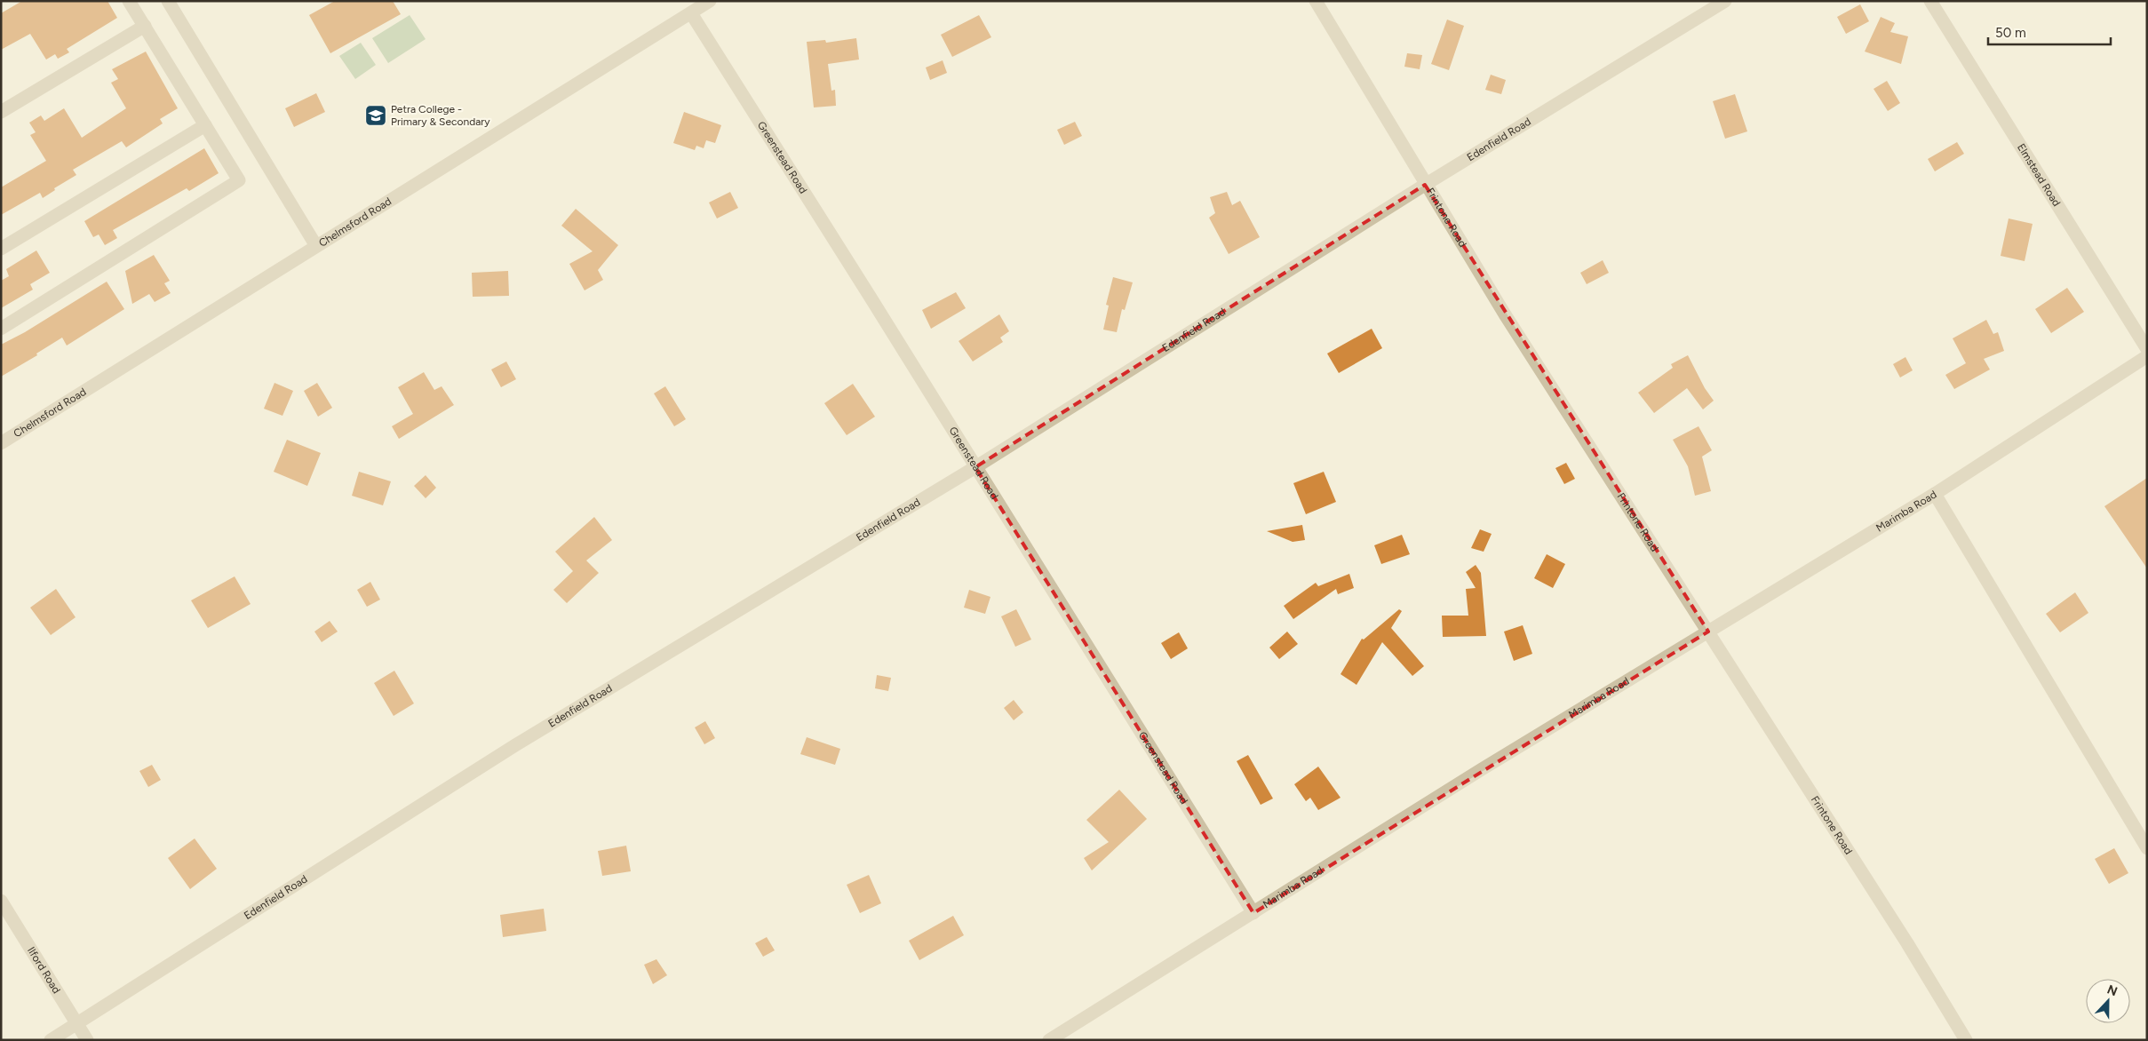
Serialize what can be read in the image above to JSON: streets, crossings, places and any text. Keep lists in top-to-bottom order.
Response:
{
  "streets": {
    "street": [
      "Edenfield Road",
      "Greenstead Road",
      "Elmstead Road",
      "Frintone Road",
      "Chelmsford Road",
      "Marimba Road",
      "Ilford Road"
    ]
  },
  "crossings": [
    ["Edenfield Road", "Greenstead Road"],
    ["Edenfield Road", "Frintone Road"],
    ["Edenfield Road", "Ilford Road"],
    ["Greenstead Road", "Chelmsford Road"],
    ["Greenstead Road", "Marimba Road"],
    ["Frintone Road", "Marimba Road"]
  ],
  "places": {
    "school or university": ["Petra College - Primary & Secondary"]
  },
  "scale_bar": "50 m",
  "north": "top"
}
